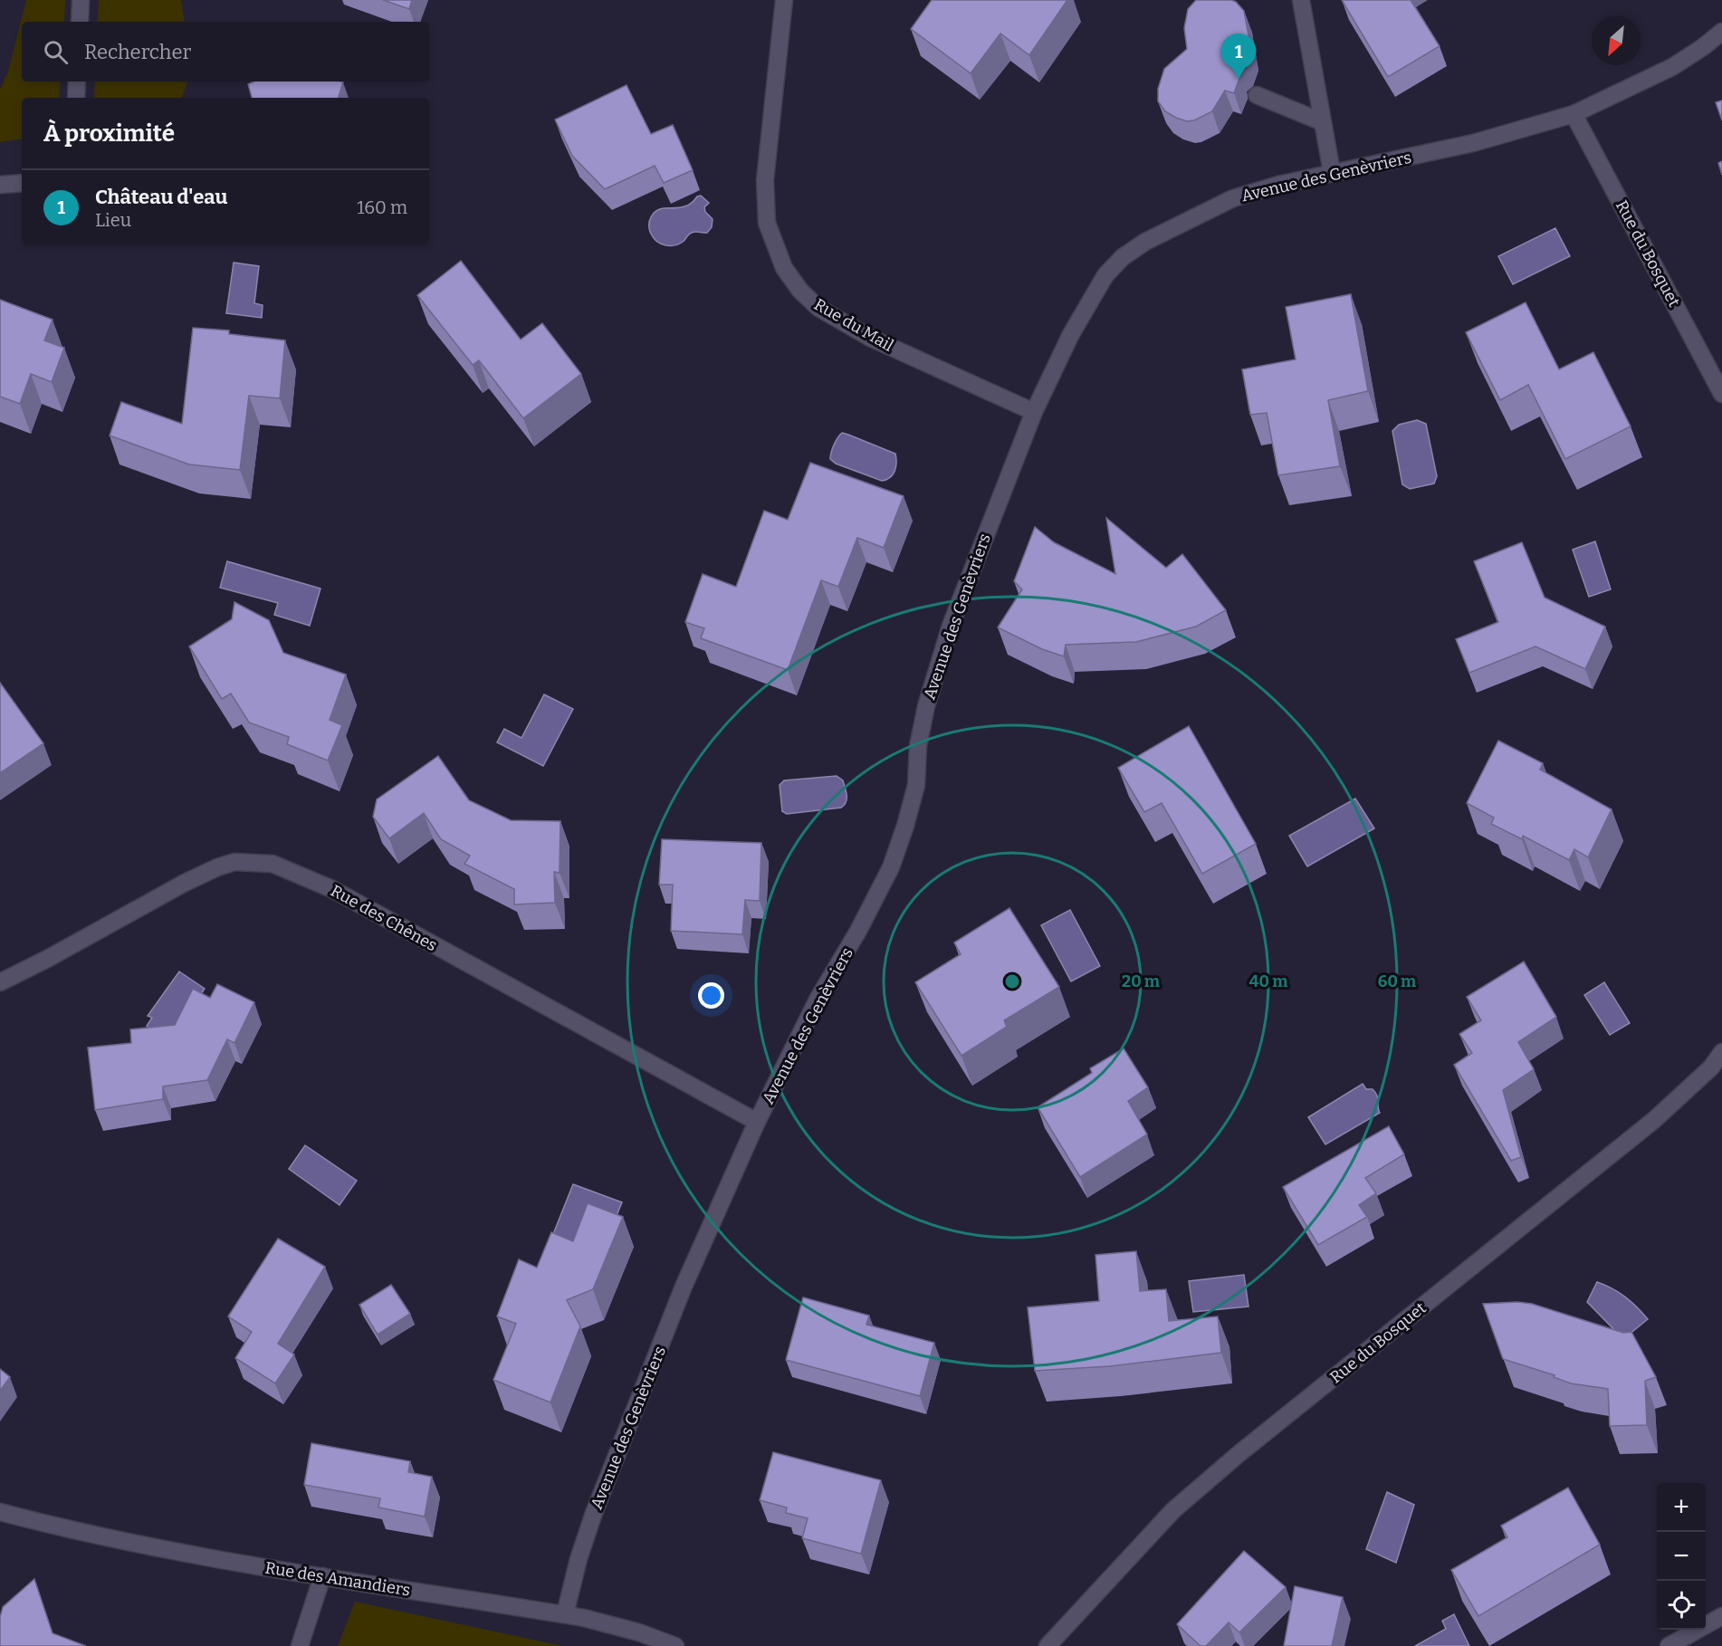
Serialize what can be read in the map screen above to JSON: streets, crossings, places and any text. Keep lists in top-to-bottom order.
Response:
{
  "streets": {
    "street": [
      "Avenue des Genèvriers",
      "Rue du Bosquet",
      "Rue du Mail",
      "Rue des Chênes",
      "Rue des Amandiers"
    ]
  },
  "crossings": [
    ["Avenue des Genèvriers", "Rue du Bosquet"],
    ["Avenue des Genèvriers", "Rue du Mail"],
    ["Avenue des Genèvriers", "Rue des Chênes"],
    ["Avenue des Genèvriers", "Rue des Amandiers"]
  ],
  "north": "bottom left",
  "page": {
    "search": "Rechercher",
    "pins": "1",
    "heading": "À proximité",
    "list": [
      {
        "mark": "1",
        "name": "Château d'eau",
        "note": "Lieu",
        "value": "160 m"
      }
    ],
    "map_buttons": ["+", "−"]
  },
  "rings": ["20 m", "40 m", "60 m"]
}
